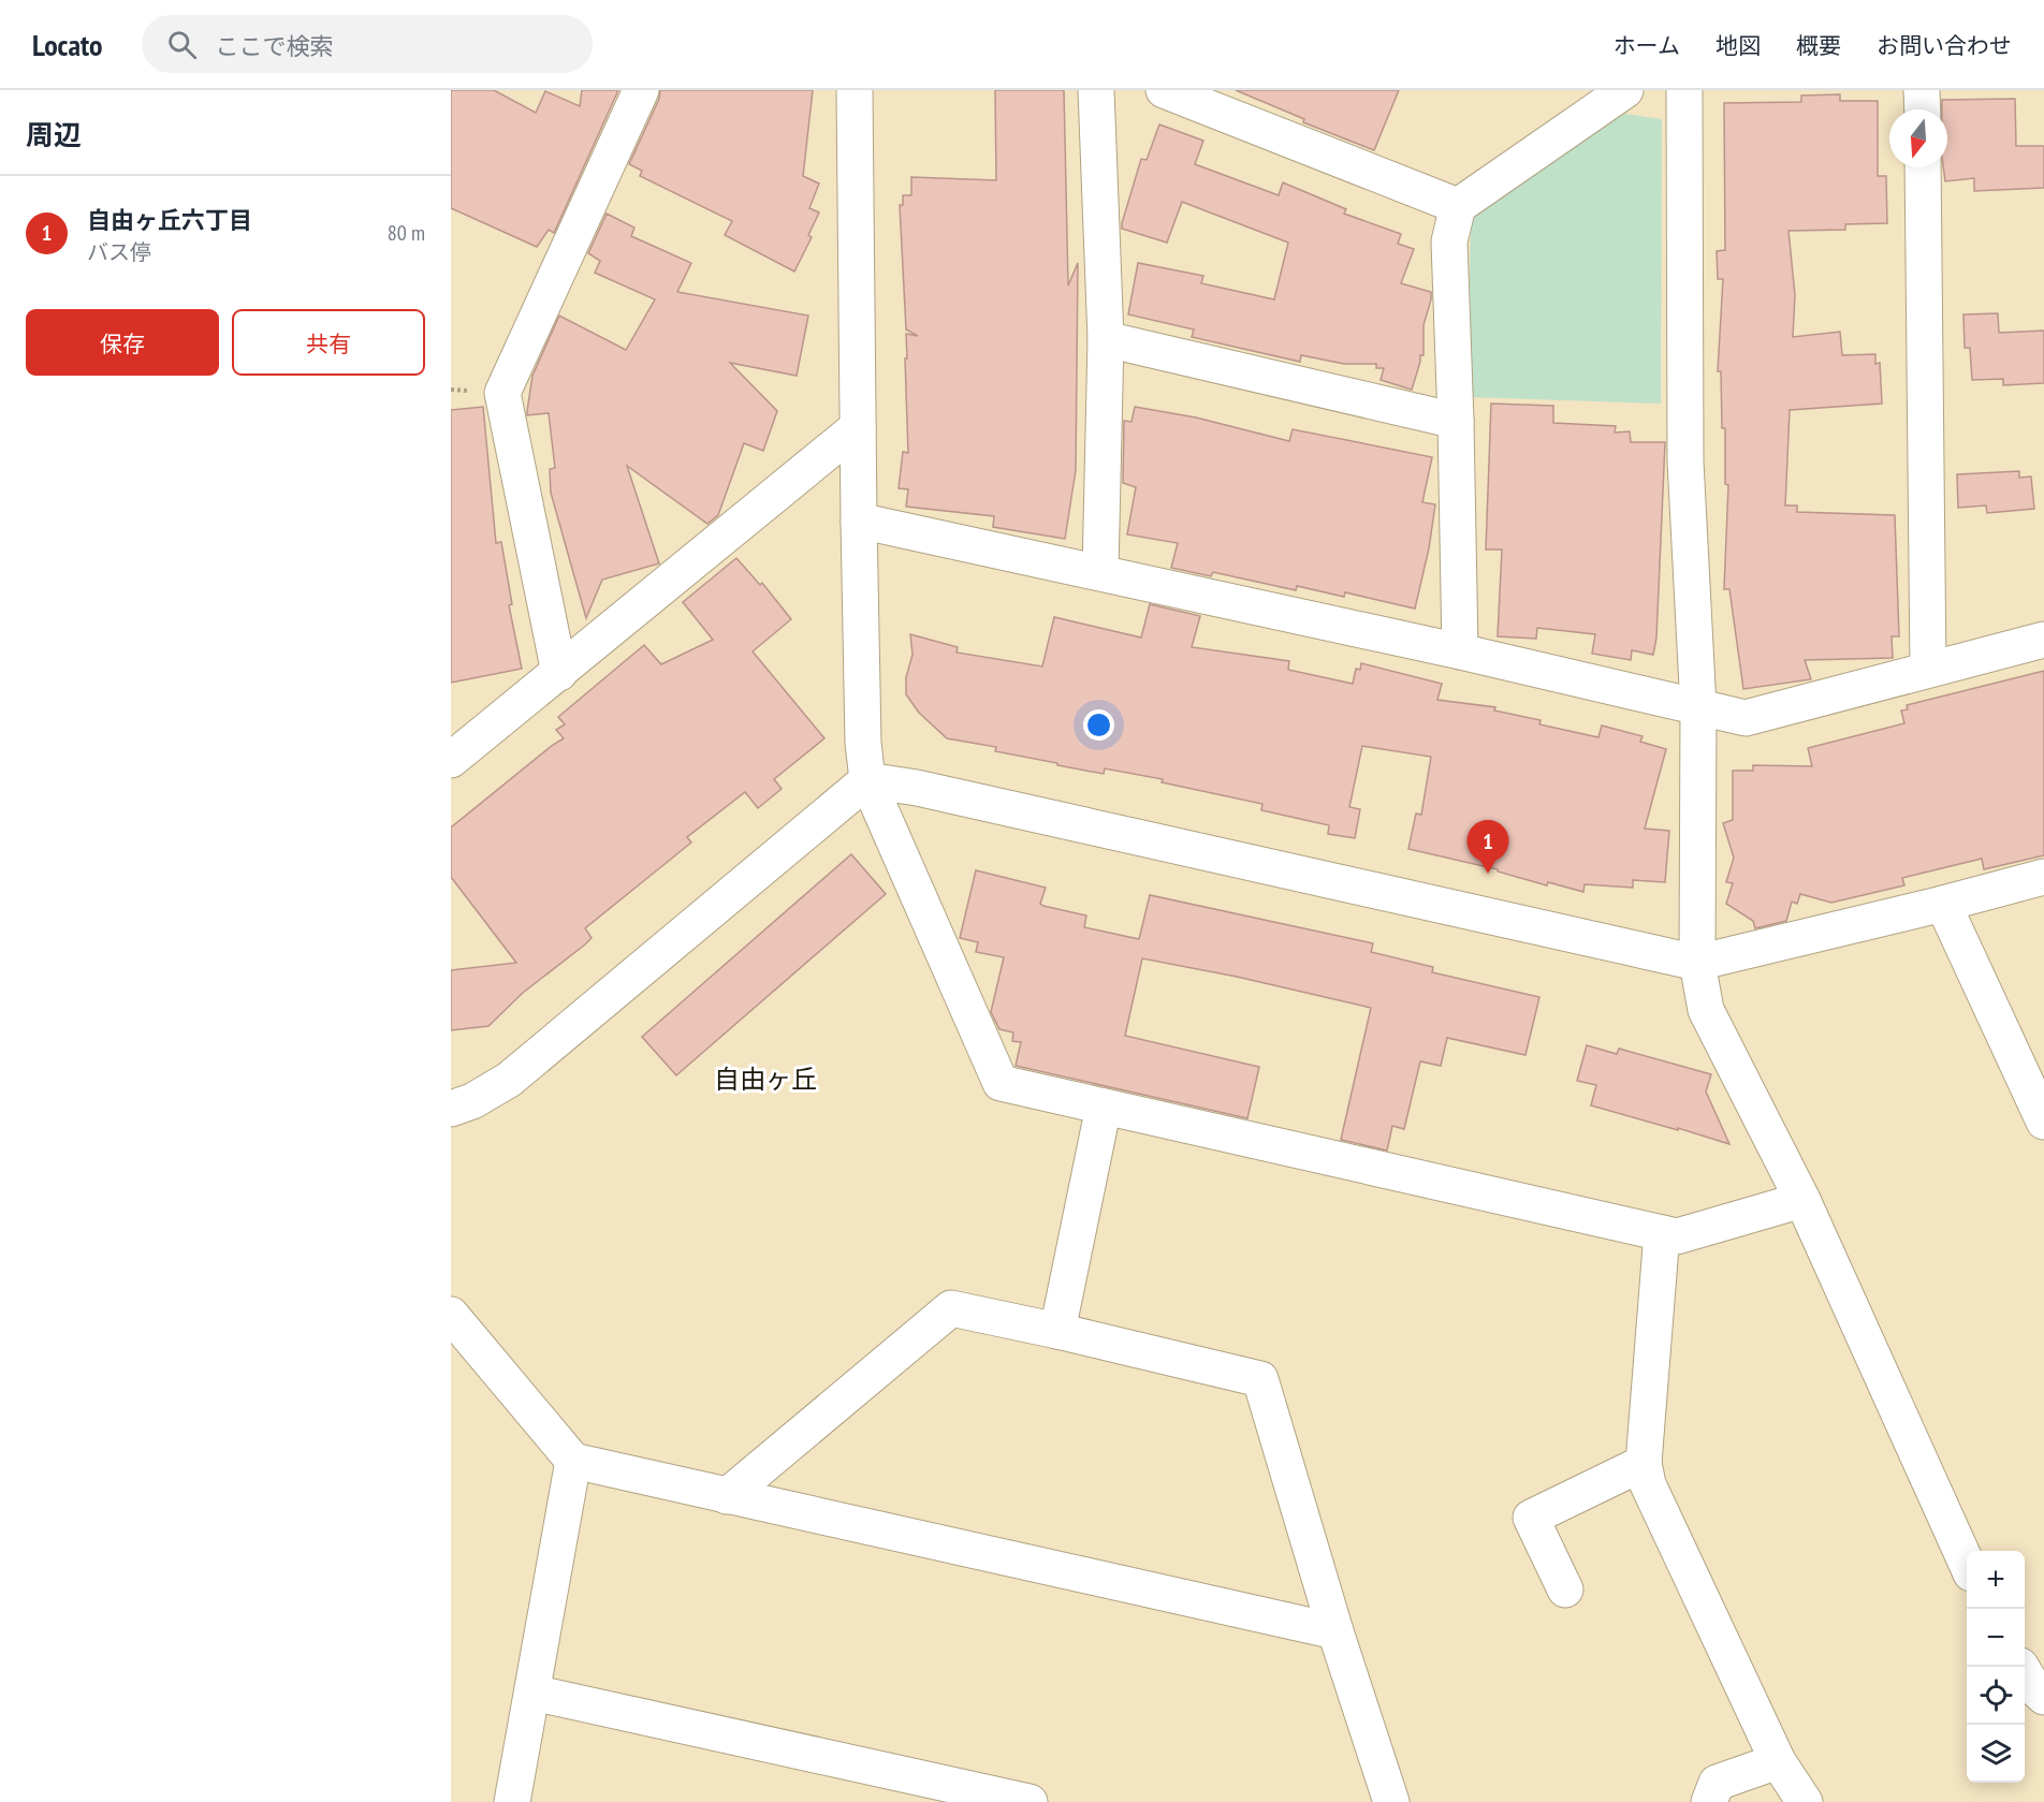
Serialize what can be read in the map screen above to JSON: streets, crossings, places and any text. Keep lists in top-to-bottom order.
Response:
{
  "districts": ["自由ヶ丘"],
  "north": "bottom",
  "page": {
    "header": "Locato",
    "search": "ここで検索",
    "nav": [
      "ホーム",
      "地図",
      "概要",
      "お問い合わせ"
    ],
    "heading": "周辺",
    "list": [
      {
        "mark": "1",
        "name": "自由ヶ丘六丁目",
        "note": "バス停",
        "value": "80 m"
      }
    ],
    "buttons": ["保存", "共有"],
    "pins": "1",
    "map_buttons": ["+", "−"]
  }
}
